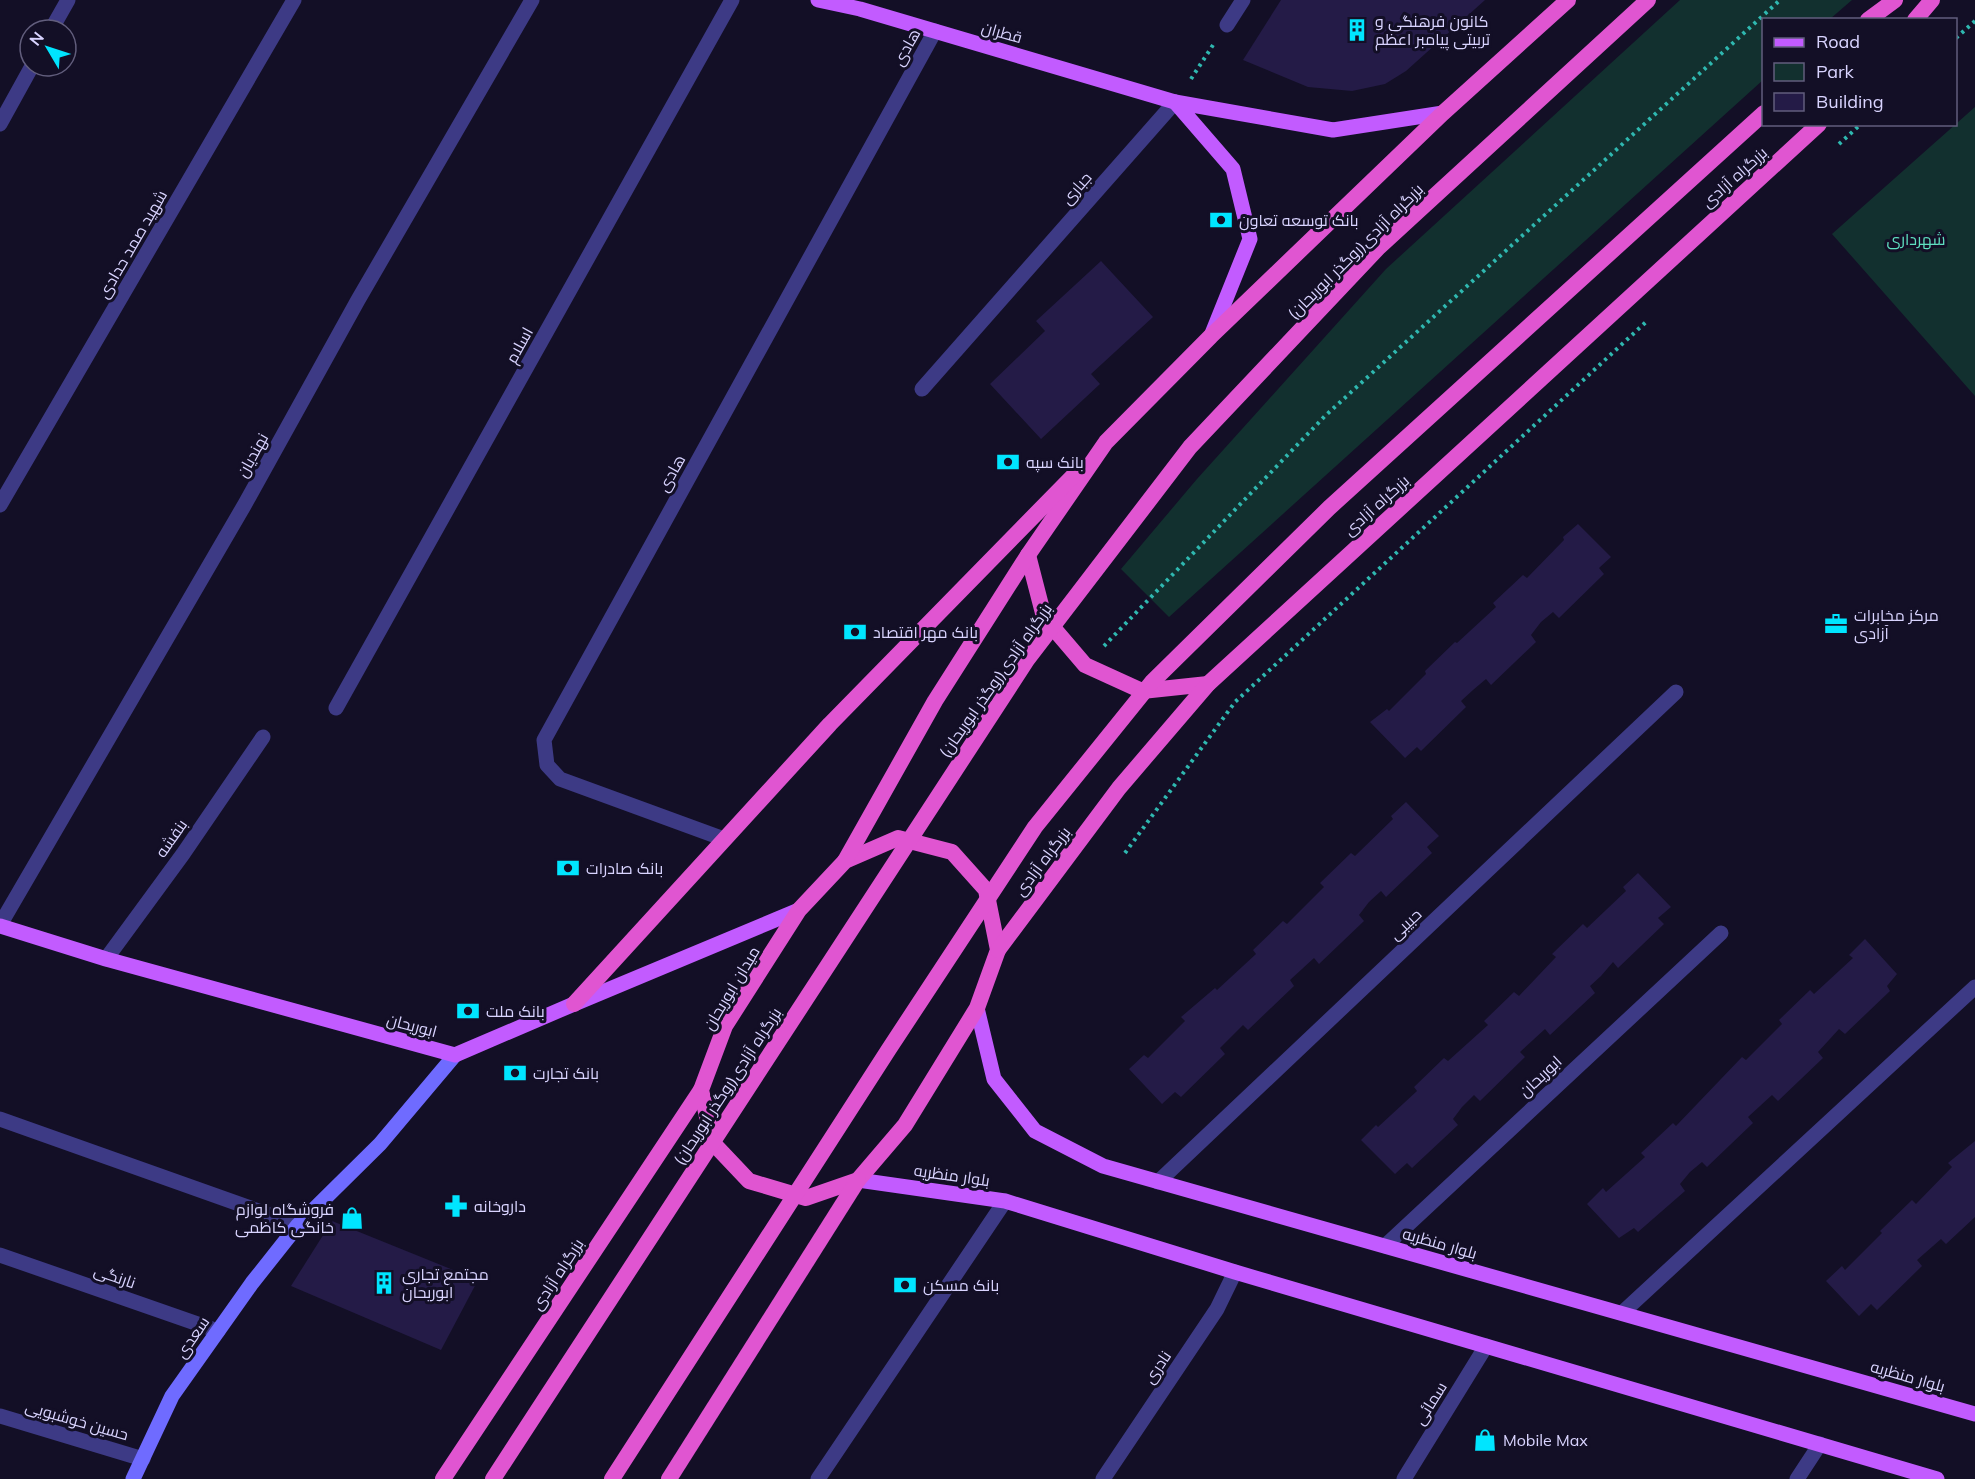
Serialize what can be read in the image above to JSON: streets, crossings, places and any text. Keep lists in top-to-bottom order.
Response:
{
  "streets": {
    "highway": ["بزرگراه آزادی", "بزرگراه آزادی(روگذر ابوریحان)", "میدان ابوریحان"],
    "main road": [
      "قطران",
      "ابوریحان",
      "بلوار منظریه",
      "سعدی"
    ],
    "street": [
      "هادی",
      "جباری",
      "شهید صمد حدادی",
      "اسلام",
      "نهندیان",
      "بنفشه",
      "حبیبی",
      "نارنگی",
      "نادری",
      "سمائی",
      "حسین خوشبویی"
    ]
  },
  "crossings": [
    ["قطران", "هادی"],
    ["قطران", "جباری"],
    ["بزرگراه آزادی", "میدان ابوریحان"],
    ["نهندیان", "ابوریحان"],
    ["بنفشه", "ابوریحان"],
    ["حبیبی", "بلوار منظریه"],
    ["ابوریحان", "بلوار منظریه"],
    ["ابوریحان", "سعدی"],
    ["بلوار منظریه", "نادری"],
    ["بلوار منظریه", "سمائی"],
    ["نارنگی", "سعدی"],
    ["سعدی", "حسین خوشبویی"]
  ],
  "parks": ["شهرداری"],
  "places": {
    "building": ["کانون فرهنگی و تربیتی پیامبر اعظم", "مجتمع تجاری ابوریحان"],
    "bank": [
      "بانک توسعه تعاون",
      "بانک سپه",
      "بانک مهر اقتصاد",
      "بانک صادرات",
      "بانک ملت",
      "بانک تجارت",
      "بانک مسکن"
    ],
    "office": ["مرکز مخابرات آزادی"],
    "pharmacy": ["داروخانه"],
    "shop": ["فروشگاه لوازم خانگی کاظمی", "Mobile Max"]
  },
  "legend": ["Road", "Park", "Building"],
  "north": "top left"
}
